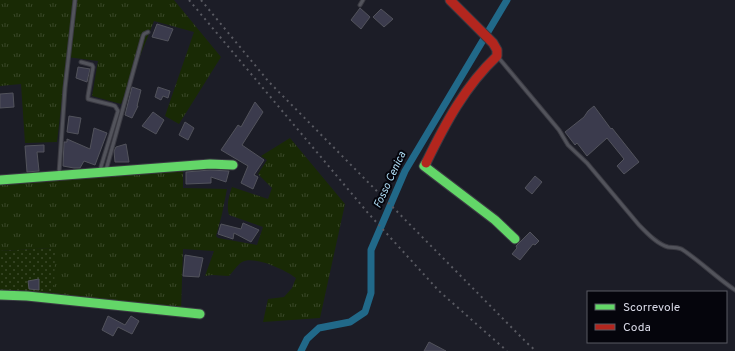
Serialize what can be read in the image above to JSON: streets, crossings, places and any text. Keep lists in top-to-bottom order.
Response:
{
  "water": ["Fosso Cenica"],
  "legend": ["Scorrevole", "Coda"]
}
